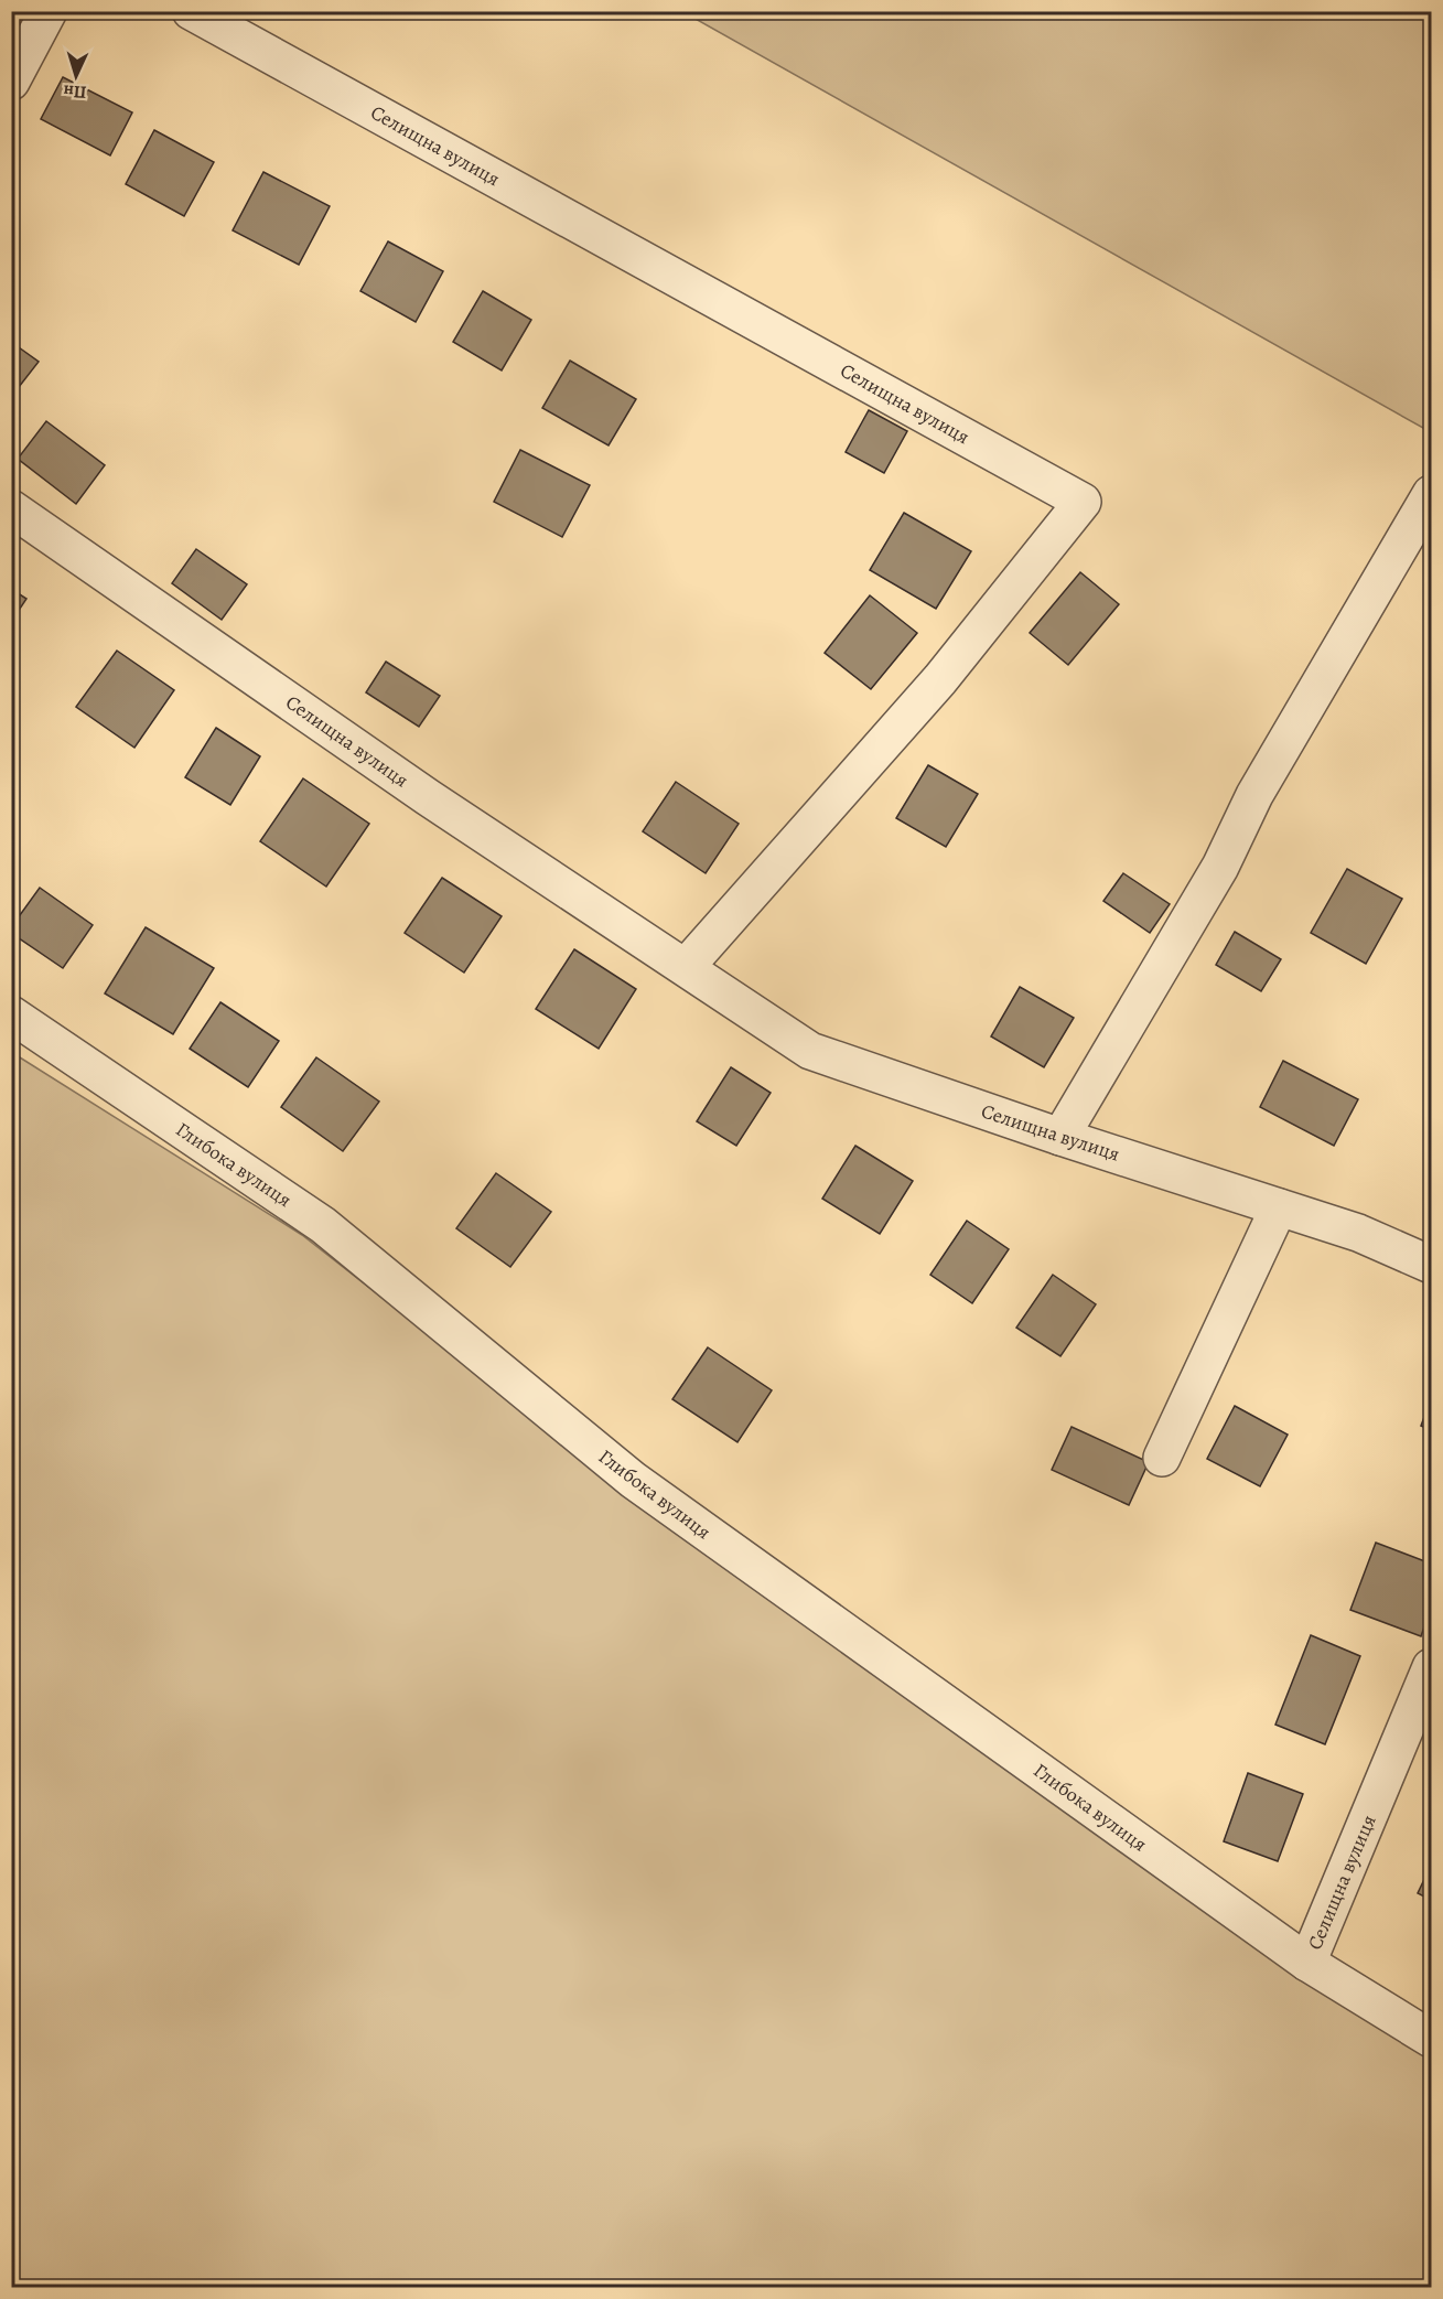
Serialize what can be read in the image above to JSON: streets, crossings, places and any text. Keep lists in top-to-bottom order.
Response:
{
  "streets": {
    "street": ["Селищна вулиця", "Глибока вулиця"]
  },
  "crossings": [
    ["Селищна вулиця", "Глибока вулиця"]
  ],
  "north": "bottom"
}
